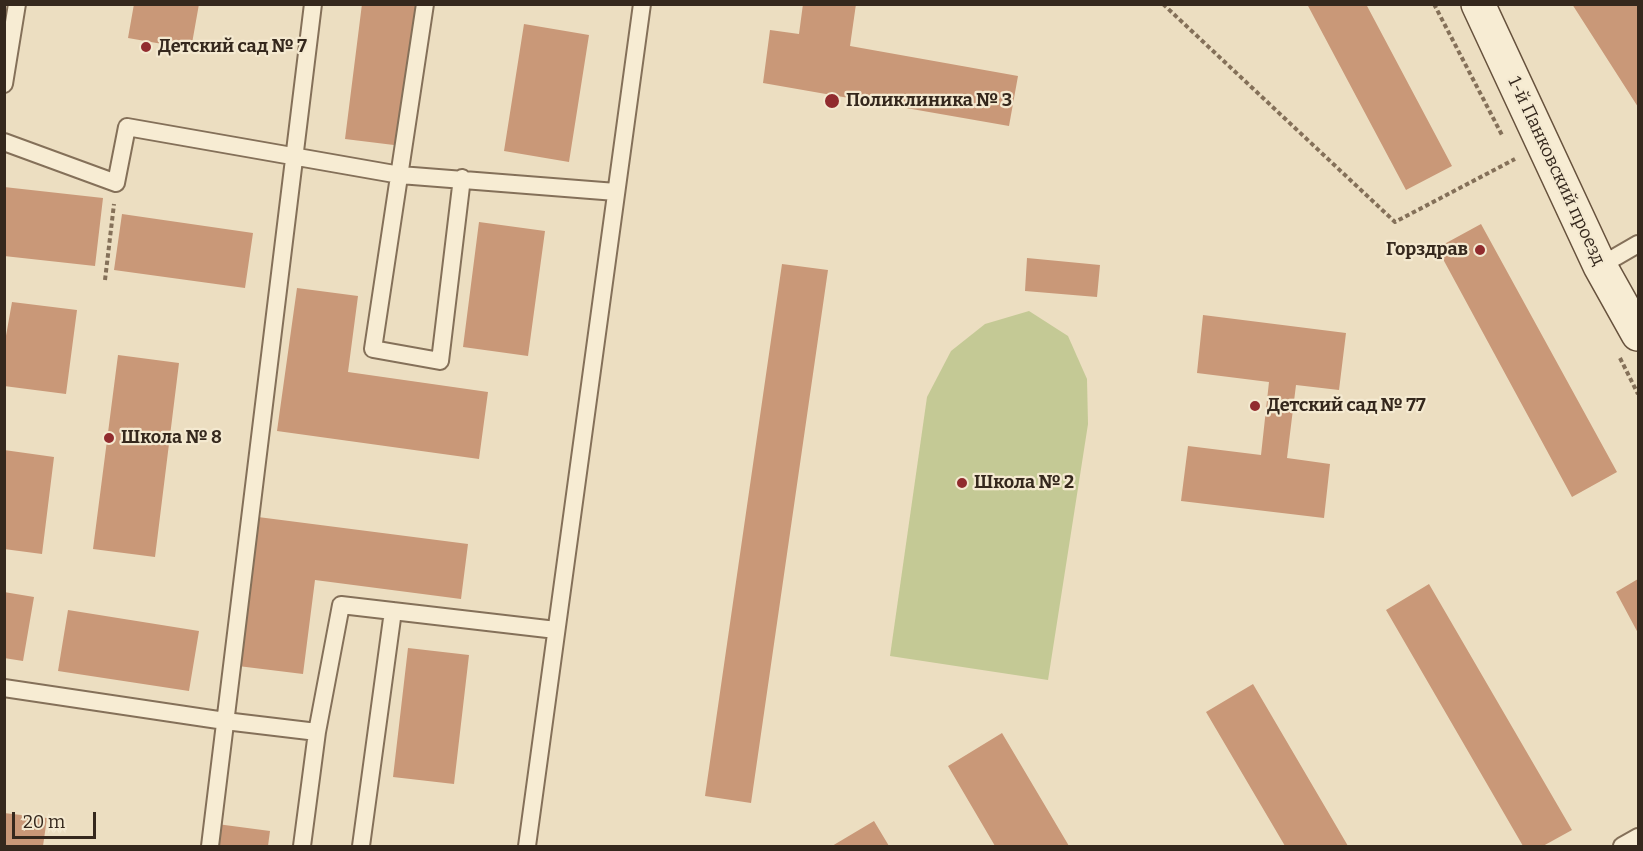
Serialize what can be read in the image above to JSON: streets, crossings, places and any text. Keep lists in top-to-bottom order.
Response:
{
  "streets": {
    "street": ["1-й Панковский проезд"]
  },
  "places": [
    "Детский сад № 7",
    "Поликлиника № 3",
    "Горздрав",
    "Детский сад № 77",
    "Школа № 8",
    "Школа № 2"
  ],
  "scale_bar": "20 m"
}
